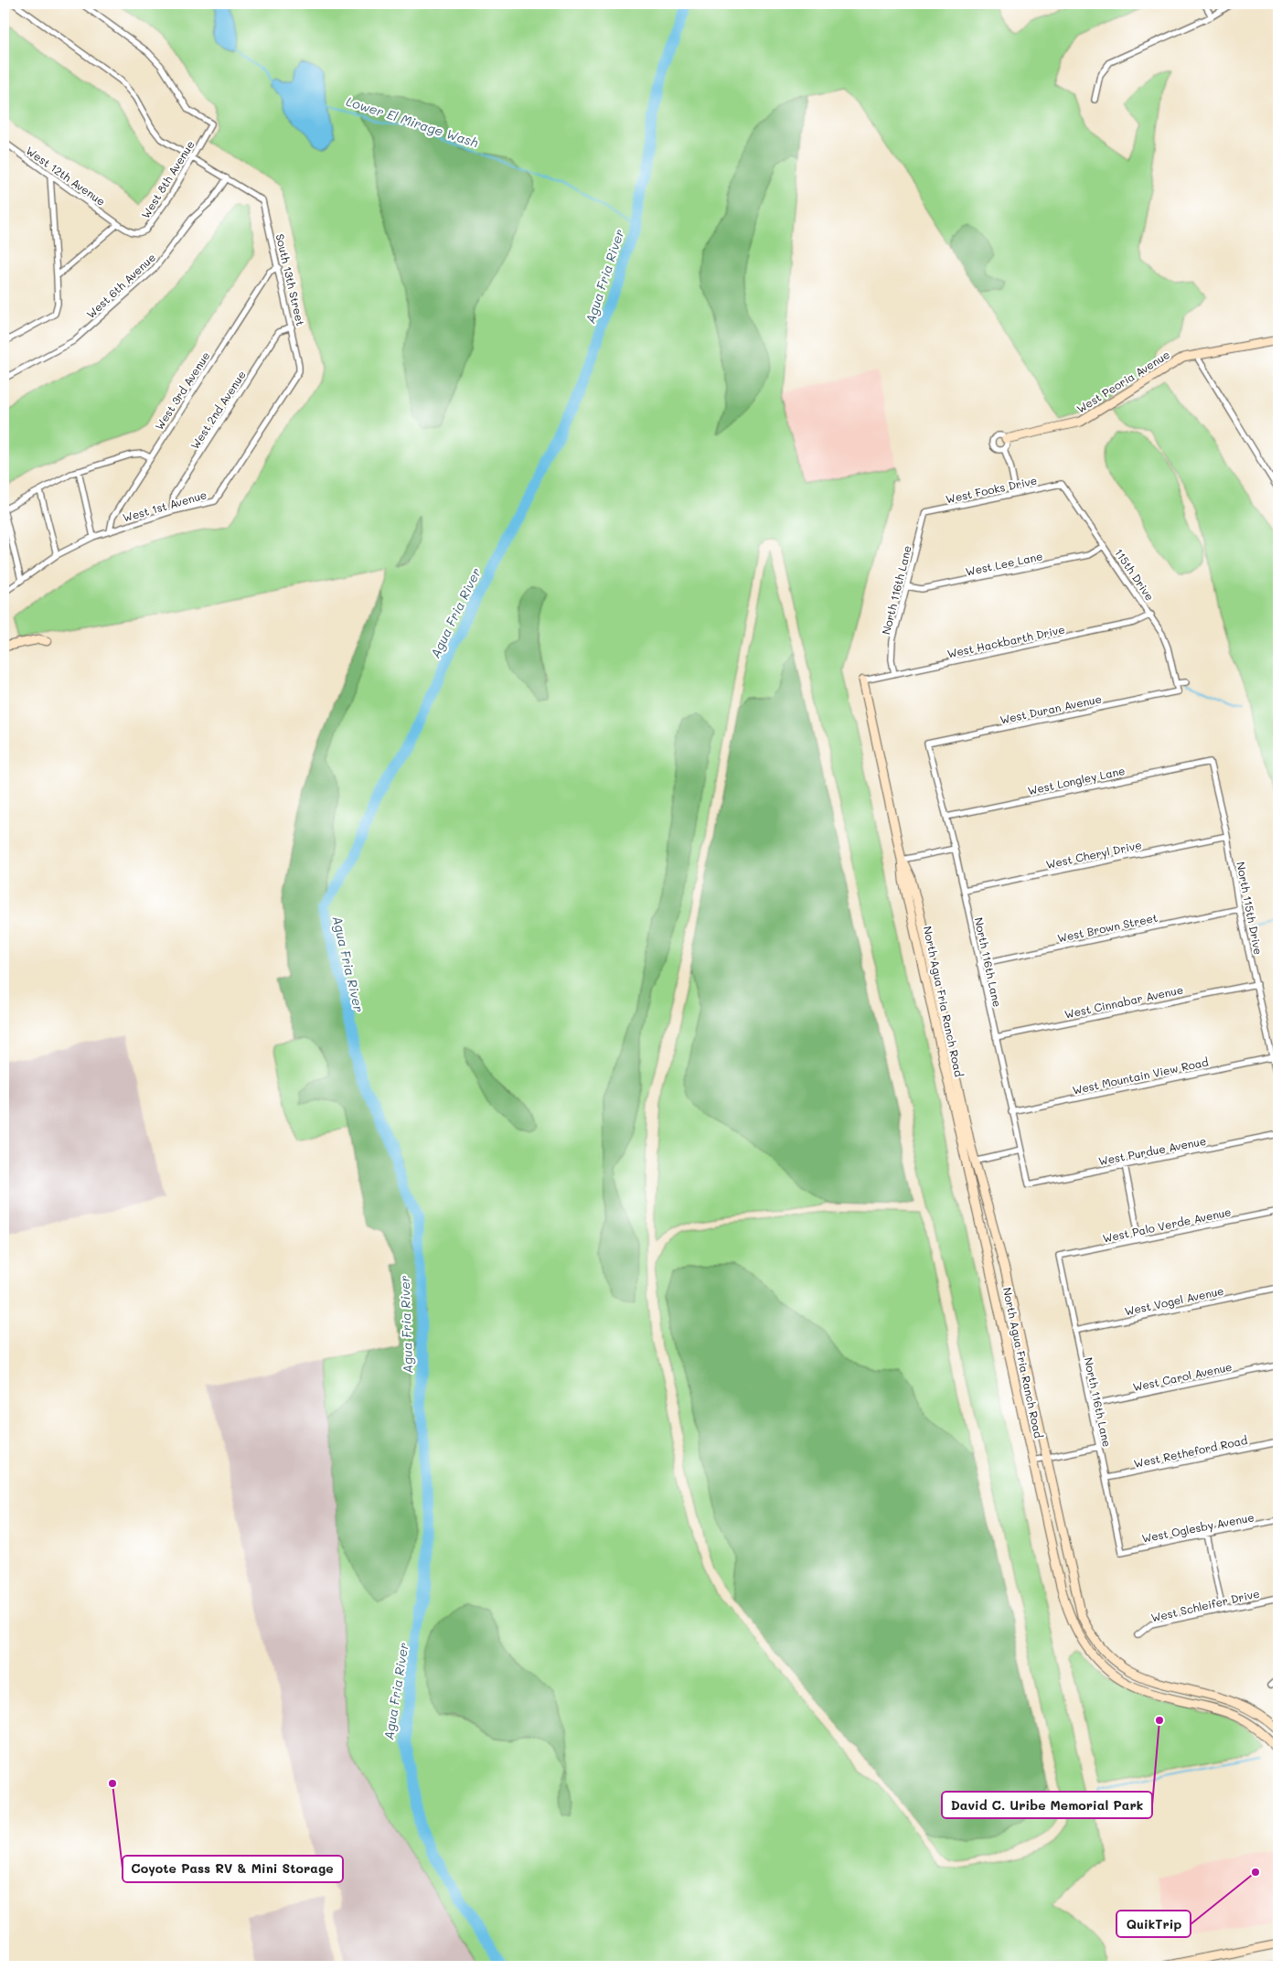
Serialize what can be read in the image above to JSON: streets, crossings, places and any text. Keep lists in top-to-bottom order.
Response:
{
  "streets": {
    "street": [
      "West 12th Avenue",
      "West 8th Avenue",
      "South 13th Street",
      "West 6th Avenue",
      "West Peoria Avenue",
      "West 3rd Avenue",
      "West 2nd Avenue",
      "West Fooks Drive",
      "West 1st Avenue",
      "West Lee Lane",
      "115th Drive",
      "North 116th Lane",
      "West Hackbarth Drive",
      "West Duran Avenue",
      "West Longley Lane",
      "West Cheryl Drive",
      "North 115th Drive",
      "West Brown Street",
      "North Agua Fria Ranch Road",
      "West Cinnabar Avenue",
      "West Mountain View Road",
      "West Purdue Avenue",
      "West Palo Verde Avenue",
      "West Vogel Avenue",
      "West Carol Avenue",
      "West Retheford Road",
      "West Oglesby Avenue",
      "West Schleifer Drive"
    ]
  },
  "crossings": [
    ["West 12th Avenue", "West 8th Avenue"],
    ["South 13th Street", "West 6th Avenue"],
    ["South 13th Street", "West 3rd Avenue"],
    ["South 13th Street", "West 2nd Avenue"],
    ["South 13th Street", "West 1st Avenue"],
    ["West 3rd Avenue", "West 1st Avenue"],
    ["West 2nd Avenue", "West 1st Avenue"],
    ["West Fooks Drive", "115th Drive"],
    ["West Fooks Drive", "North 116th Lane"],
    ["West Lee Lane", "115th Drive"],
    ["West Lee Lane", "North 116th Lane"],
    ["115th Drive", "West Hackbarth Drive"],
    ["115th Drive", "West Duran Avenue"],
    ["North 116th Lane", "West Hackbarth Drive"],
    ["North 116th Lane", "West Duran Avenue"],
    ["North 116th Lane", "West Longley Lane"],
    ["North 116th Lane", "West Cheryl Drive"],
    ["North 116th Lane", "West Brown Street"],
    ["North 116th Lane", "West Cinnabar Avenue"],
    ["North 116th Lane", "West Mountain View Road"],
    ["North 116th Lane", "West Purdue Avenue"],
    ["North 116th Lane", "West Palo Verde Avenue"],
    ["North 116th Lane", "West Vogel Avenue"],
    ["North 116th Lane", "West Carol Avenue"],
    ["North 116th Lane", "West Retheford Road"],
    ["North 116th Lane", "West Oglesby Avenue"],
    ["West Hackbarth Drive", "North Agua Fria Ranch Road"],
    ["West Longley Lane", "North 115th Drive"],
    ["West Cheryl Drive", "North 115th Drive"],
    ["North 115th Drive", "West Brown Street"],
    ["North 115th Drive", "West Cinnabar Avenue"],
    ["North 115th Drive", "West Mountain View Road"]
  ],
  "water": ["Lower El Mirage Wash", "Agua Fria River"],
  "places": ["David C. Uribe Memorial Park", "Coyote Pass RV & Mini Storage", "QuikTrip"]
}
